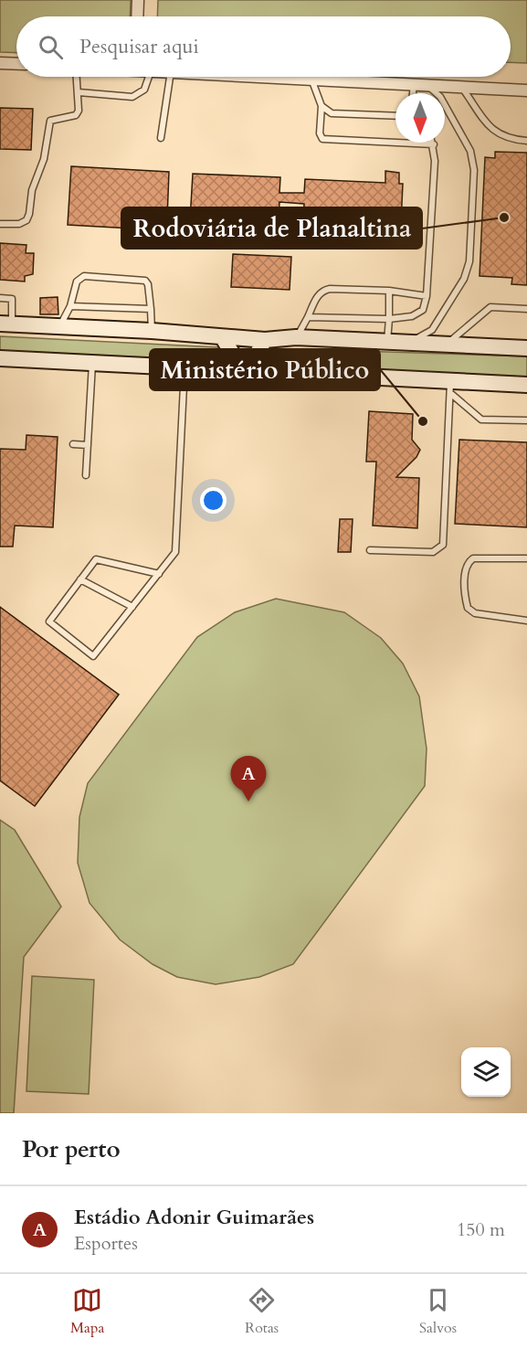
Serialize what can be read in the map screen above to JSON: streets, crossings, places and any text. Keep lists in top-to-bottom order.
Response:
{
  "places": ["Rodoviária de Planaltina", "Ministério Público"],
  "north": "bottom",
  "page": {
    "search": "Pesquisar aqui",
    "pins": "A",
    "heading": "Por perto",
    "list": [
      {
        "mark": "A",
        "name": "Estádio Adonir Guimarães",
        "note": "Esportes",
        "value": "150 m"
      }
    ],
    "nav": ["Mapa", "Rotas", "Salvos"]
  }
}
